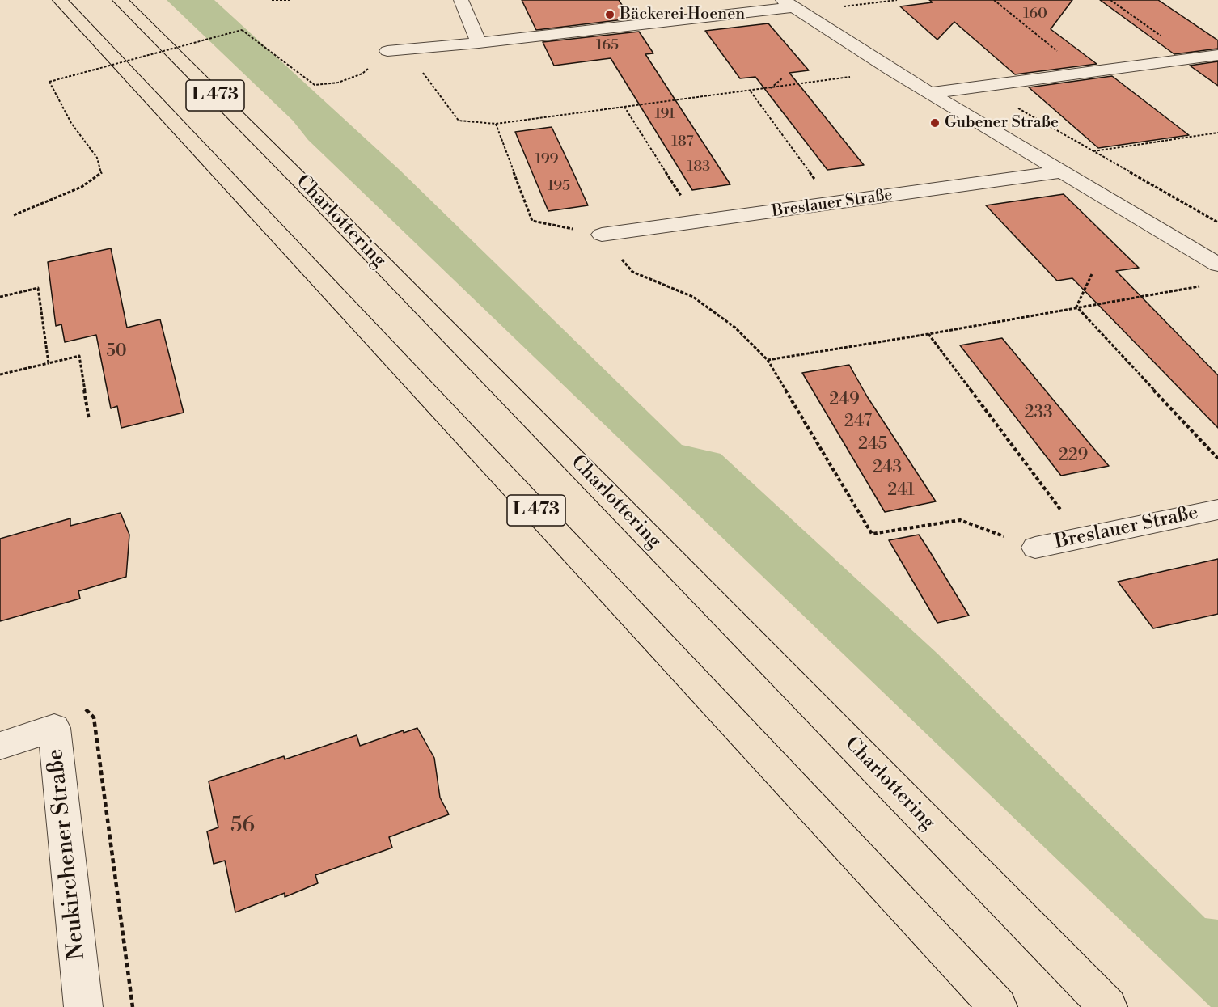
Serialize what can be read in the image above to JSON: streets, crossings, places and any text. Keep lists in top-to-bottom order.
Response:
{
  "streets": {
    "highway": ["L 473", "Charlottering"],
    "street": ["Breslauer Straße", "Neukirchener Straße"]
  },
  "places": ["Bäckerei Hoenen", "Gubener Straße"],
  "house_numbers": [
    "160",
    "165",
    "191",
    "187",
    "199",
    "183",
    "195",
    "50",
    "249",
    "233",
    "247",
    "245",
    "229",
    "243",
    "241",
    "56"
  ]
}
